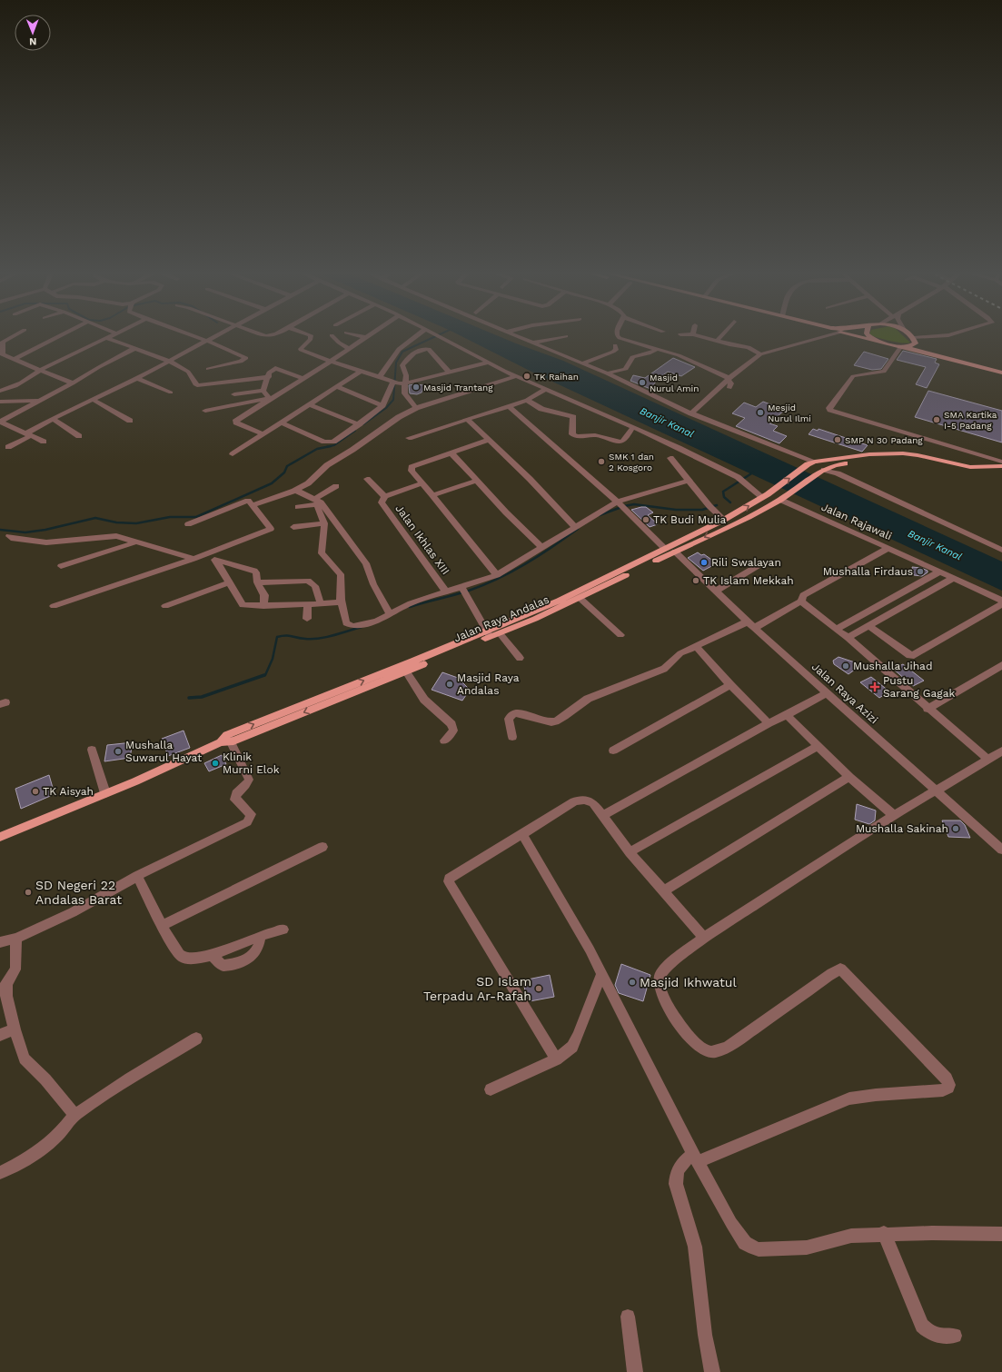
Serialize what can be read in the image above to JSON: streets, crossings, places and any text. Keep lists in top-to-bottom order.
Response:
{
  "streets": {
    "main road": ["Jalan Raya Andalas"],
    "street": ["Jalan Rajawali", "Jalan Ikhlas XIII", "Jalan Raya Azizi"]
  },
  "crossings": [
    ["Jalan Rajawali", "Jalan Raya Andalas"],
    ["Jalan Raya Andalas", "Jalan Raya Azizi"]
  ],
  "water": ["Banjir Kanal"],
  "places": {
    "other": [
      "TK Raihan",
      "Masjid Nurul Amin",
      "Masjid Trantang",
      "Mesjid Nurul Ilmi",
      "SMA Kartika I-5 Padang",
      "SMP N 30 Padang",
      "SMK 1 dan 2 Kosgoro",
      "TK Budi Mulia",
      "Rili Swalayan",
      "Mushalla Firdaus",
      "TK Islam Mekkah",
      "Mushalla Jihad",
      "Masjid Raya Andalas",
      "Mushalla Suwarul Hayat",
      "Klinik Murni Elok",
      "TK Aisyah",
      "Mushalla Sakinah",
      "SD Negeri 22 Andalas Barat",
      "Masjid Ikhwatul",
      "SD Islam Terpadu Ar-Rafah"
    ],
    "health": ["Pustu Sarang Gagak"]
  },
  "north": "bottom"
}
